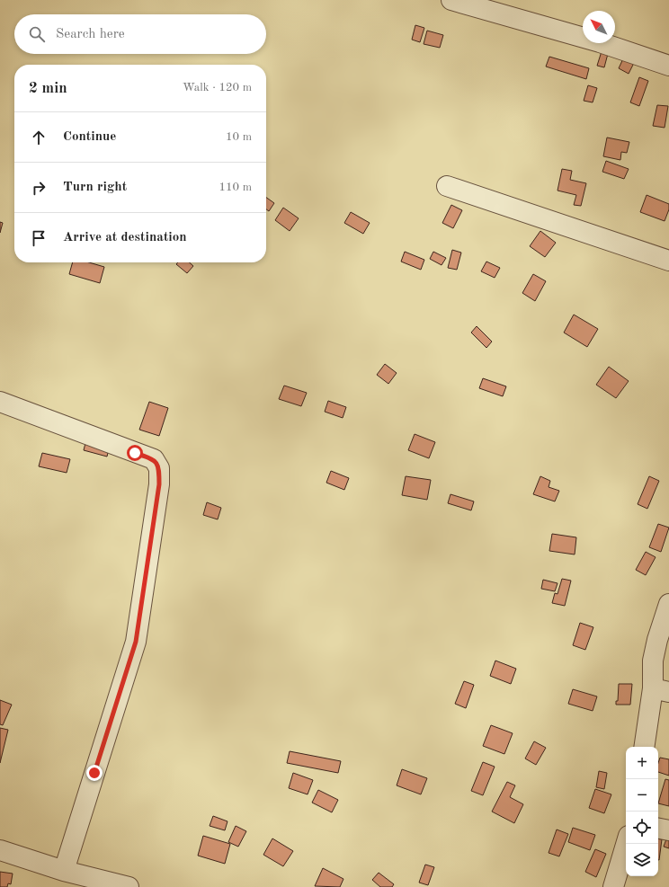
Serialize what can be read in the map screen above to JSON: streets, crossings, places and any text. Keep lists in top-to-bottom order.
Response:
{
  "north": "top left",
  "page": {
    "search": "Search here",
    "heading": ["2 min", "Walk · 120 m"],
    "list": [
      ["Continue", "10 m"],
      ["Turn right", "110 m"],
      "Arrive at destination"
    ],
    "map_buttons": ["+", "−"]
  }
}
